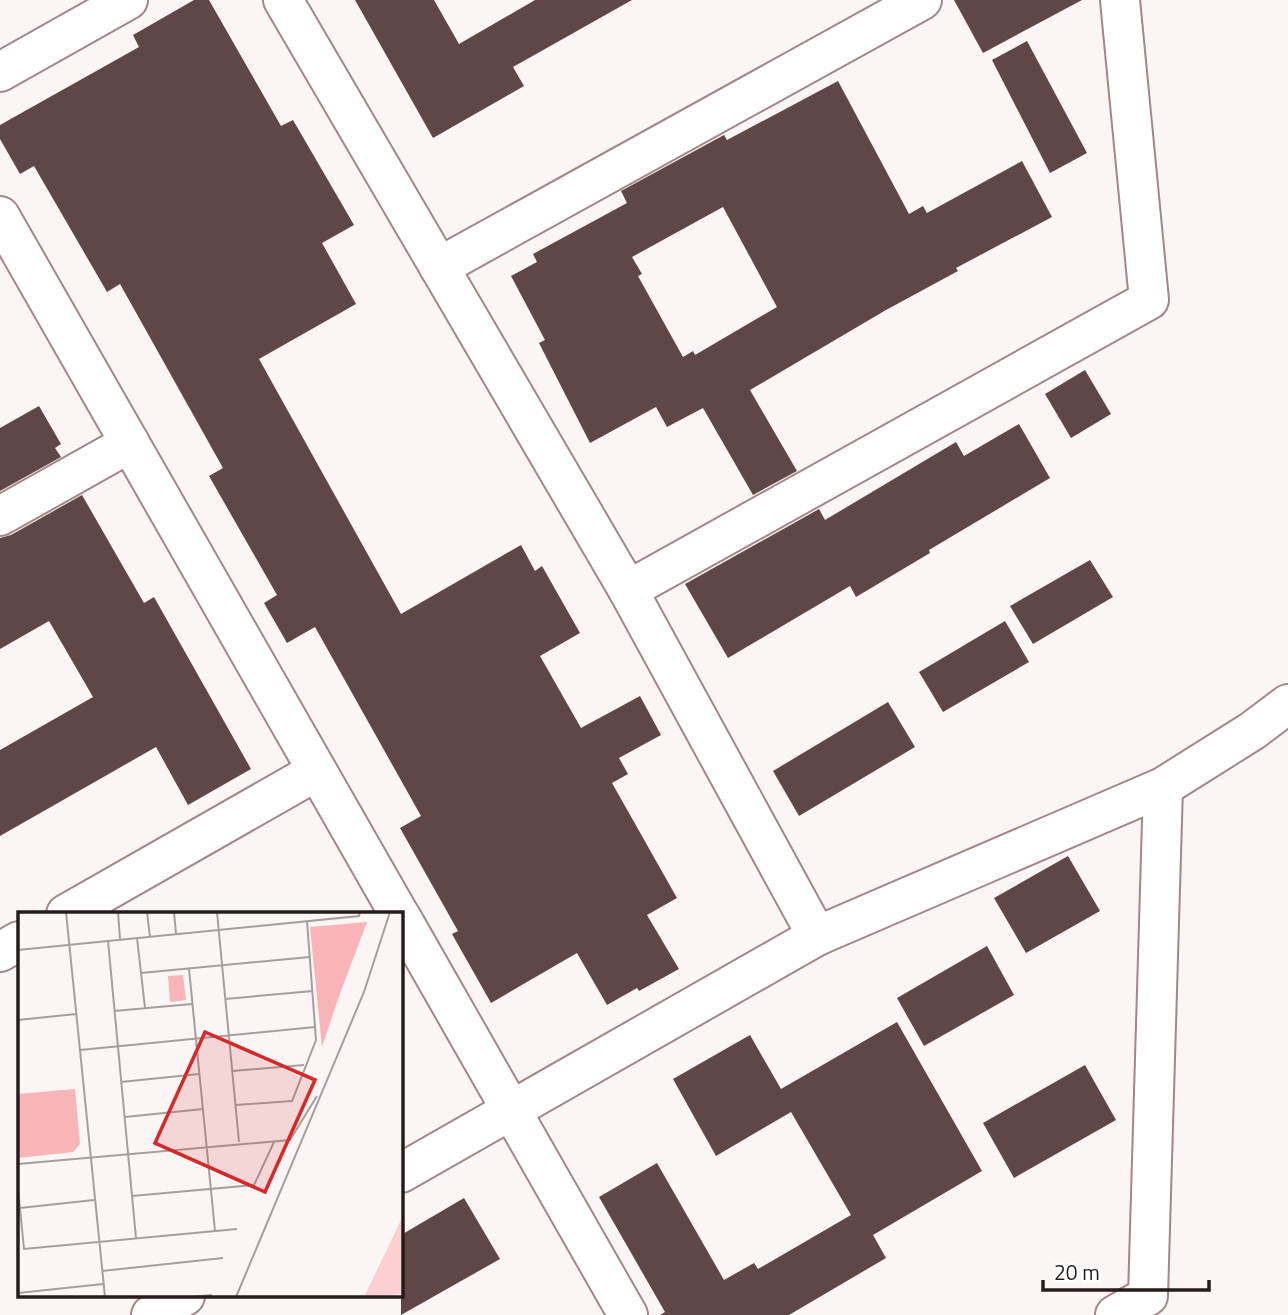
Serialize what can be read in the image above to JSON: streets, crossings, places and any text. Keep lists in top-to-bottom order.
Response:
{
  "scale_bar": "20 m"
}
